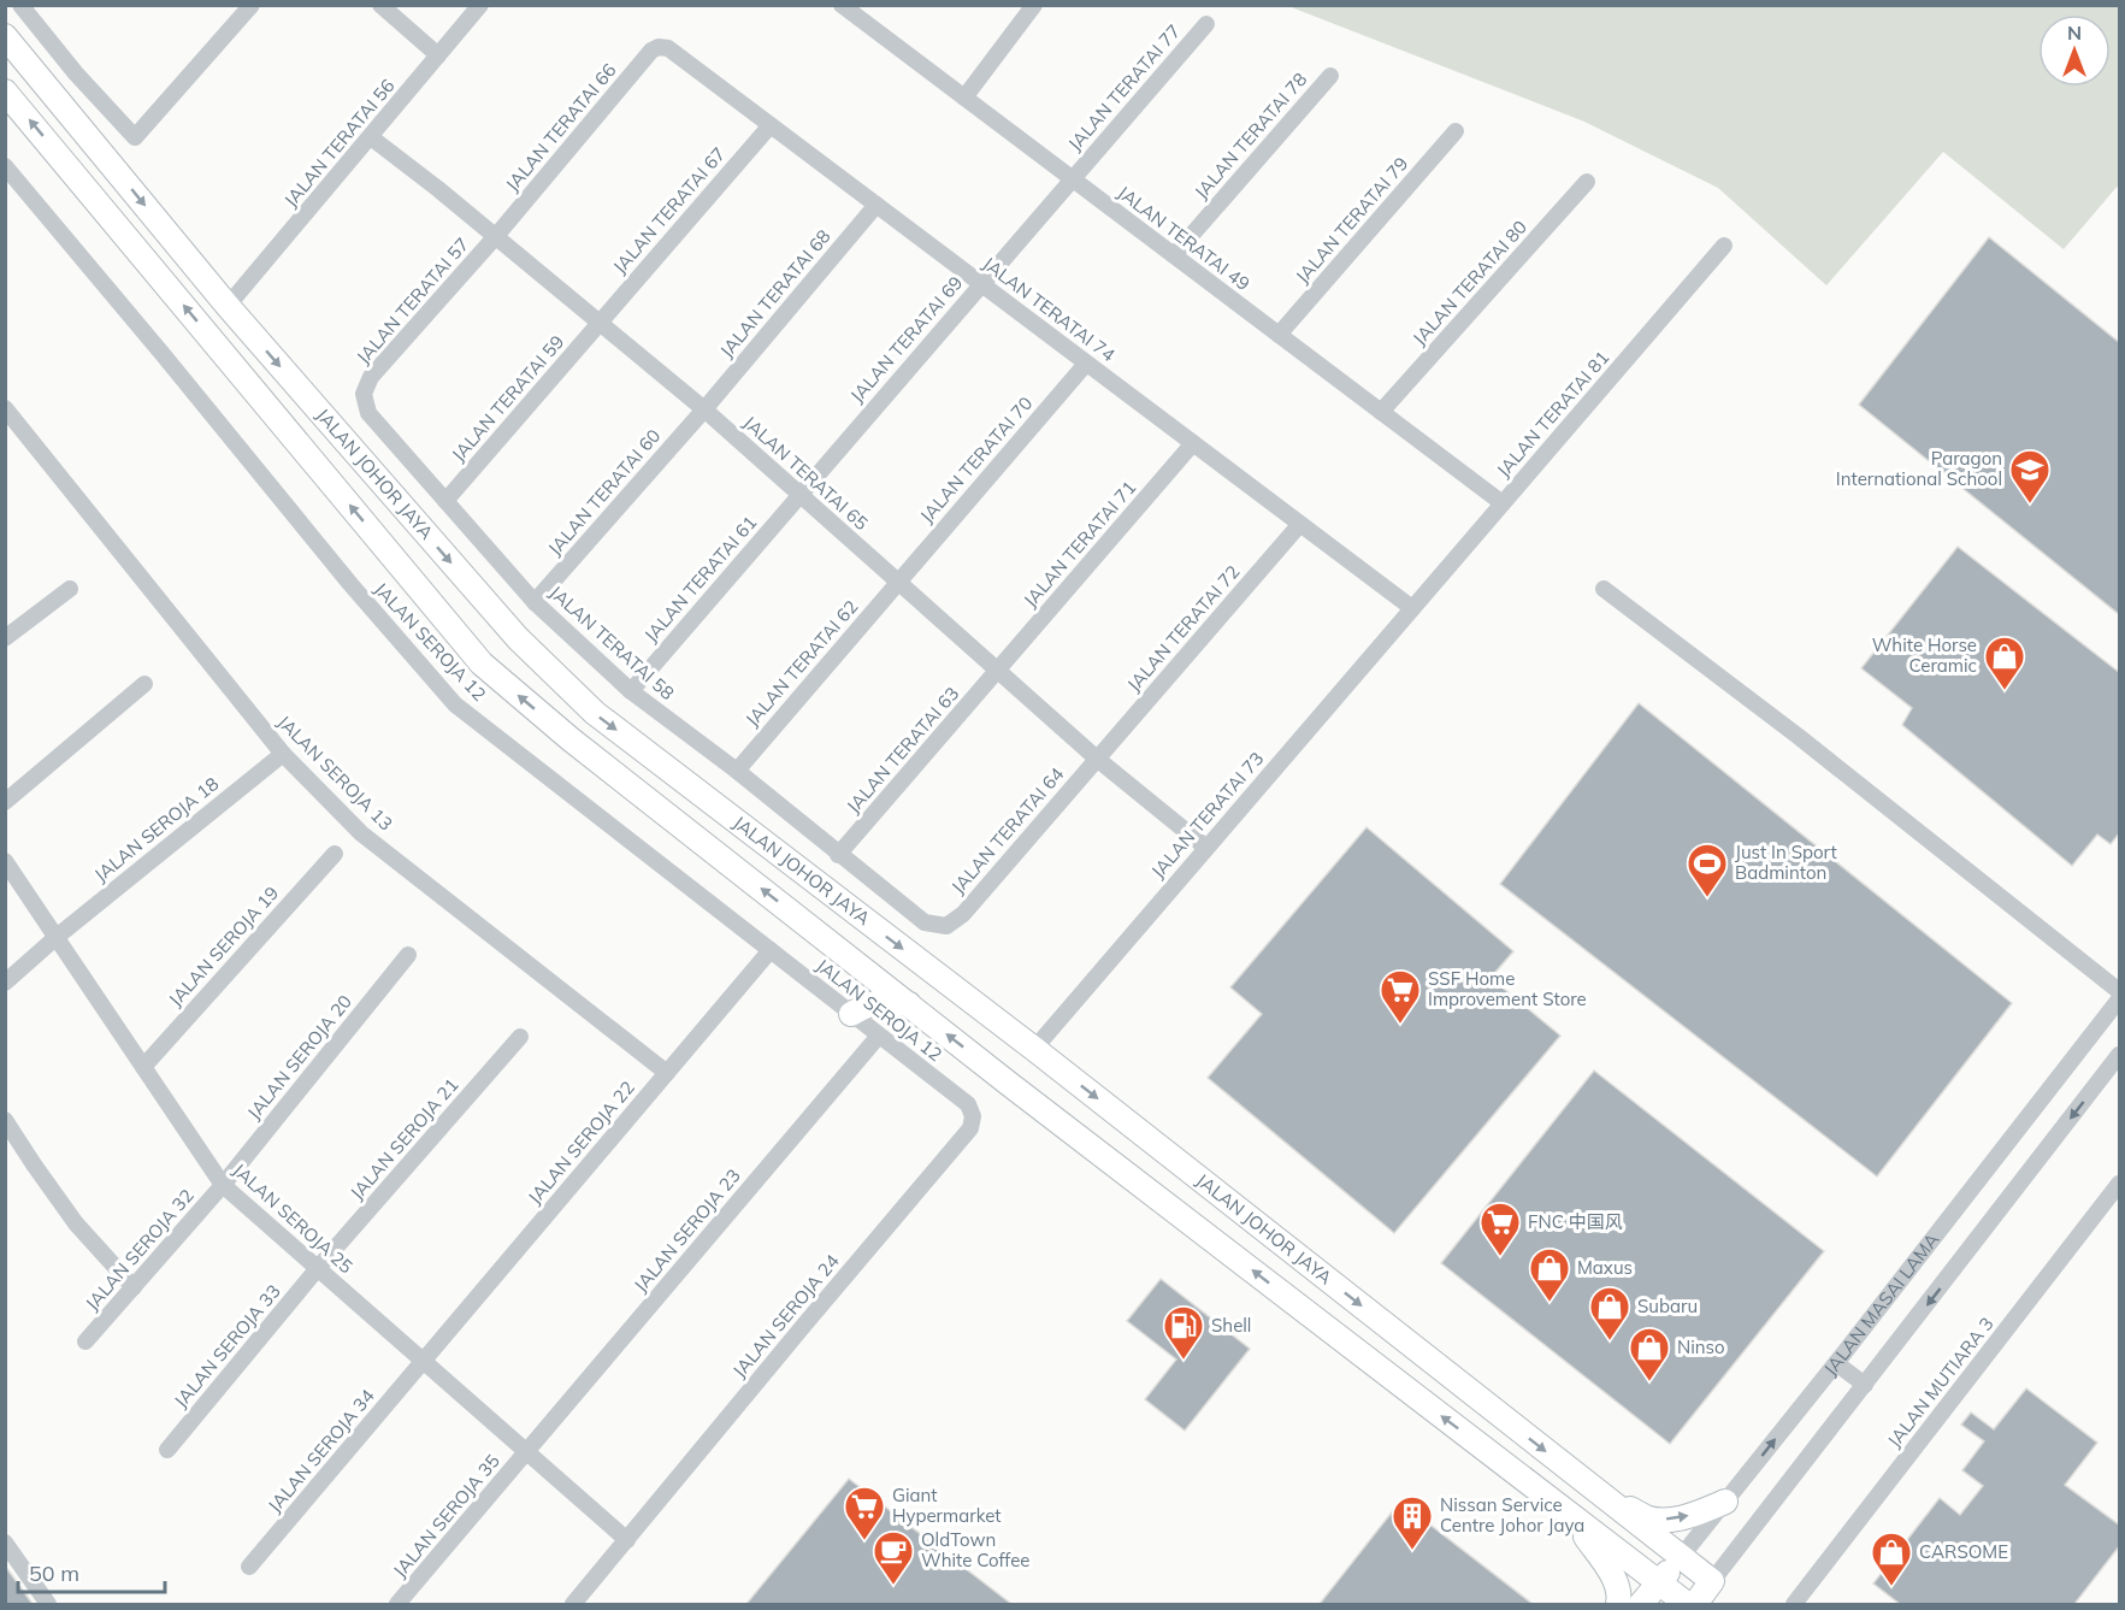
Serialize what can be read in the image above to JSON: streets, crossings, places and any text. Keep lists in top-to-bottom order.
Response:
{
  "streets": {
    "main road": ["JALAN JOHOR JAYA", "JALAN MASAI LAMA"],
    "street": [
      "JALAN TERATAI 77",
      "JALAN TERATAI 66",
      "JALAN TERATAI 78",
      "JALAN TERATAI 56",
      "JALAN TERATAI 67",
      "JALAN TERATAI 79",
      "JALAN TERATAI 49",
      "JALAN TERATAI 80",
      "JALAN TERATAI 68",
      "JALAN TERATAI 57",
      "JALAN TERATAI 74",
      "JALAN TERATAI 69",
      "JALAN TERATAI 59",
      "JALAN TERATAI 81",
      "JALAN TERATAI 70",
      "JALAN TERATAI 65",
      "JALAN TERATAI 60",
      "JALAN TERATAI 71",
      "JALAN TERATAI 61",
      "JALAN TERATAI 72",
      "JALAN SEROJA 12",
      "JALAN TERATAI 58",
      "JALAN TERATAI 62",
      "JALAN TERATAI 63",
      "JALAN SEROJA 13",
      "JALAN TERATAI 73",
      "JALAN SEROJA 18",
      "JALAN TERATAI 64",
      "JALAN SEROJA 19",
      "JALAN SEROJA 20",
      "JALAN SEROJA 21",
      "JALAN SEROJA 22",
      "JALAN SEROJA 25",
      "JALAN SEROJA 23",
      "JALAN SEROJA 32",
      "JALAN SEROJA 24",
      "JALAN SEROJA 33",
      "JALAN MUTIARA 3",
      "JALAN SEROJA 34",
      "JALAN SEROJA 35"
    ]
  },
  "crossings": [
    ["JALAN TERATAI 77", "JALAN TERATAI 49"],
    ["JALAN TERATAI 77", "JALAN TERATAI 69"],
    ["JALAN TERATAI 66", "JALAN TERATAI 57"],
    ["JALAN TERATAI 66", "JALAN TERATAI 74"],
    ["JALAN TERATAI 66", "JALAN TERATAI 65"],
    ["JALAN TERATAI 78", "JALAN TERATAI 49"],
    ["JALAN TERATAI 56", "JALAN JOHOR JAYA"],
    ["JALAN TERATAI 56", "JALAN TERATAI 65"],
    ["JALAN TERATAI 67", "JALAN TERATAI 74"],
    ["JALAN TERATAI 67", "JALAN TERATAI 59"],
    ["JALAN TERATAI 67", "JALAN TERATAI 65"],
    ["JALAN TERATAI 79", "JALAN TERATAI 49"],
    ["JALAN TERATAI 49", "JALAN TERATAI 80"],
    ["JALAN TERATAI 49", "JALAN TERATAI 69"],
    ["JALAN TERATAI 49", "JALAN TERATAI 81"],
    ["JALAN TERATAI 68", "JALAN TERATAI 74"],
    ["JALAN TERATAI 68", "JALAN TERATAI 65"],
    ["JALAN TERATAI 68", "JALAN TERATAI 60"],
    ["JALAN TERATAI 57", "JALAN TERATAI 65"],
    ["JALAN TERATAI 57", "JALAN TERATAI 58"],
    ["JALAN TERATAI 74", "JALAN TERATAI 69"],
    ["JALAN TERATAI 74", "JALAN TERATAI 81"],
    ["JALAN TERATAI 74", "JALAN TERATAI 70"],
    ["JALAN TERATAI 74", "JALAN TERATAI 71"],
    ["JALAN TERATAI 74", "JALAN TERATAI 72"],
    ["JALAN TERATAI 74", "JALAN TERATAI 73"],
    ["JALAN TERATAI 69", "JALAN TERATAI 65"],
    ["JALAN TERATAI 69", "JALAN TERATAI 61"],
    ["JALAN TERATAI 59", "JALAN TERATAI 65"],
    ["JALAN TERATAI 59", "JALAN TERATAI 58"],
    ["JALAN TERATAI 81", "JALAN TERATAI 73"],
    ["JALAN TERATAI 70", "JALAN TERATAI 65"],
    ["JALAN TERATAI 70", "JALAN TERATAI 62"],
    ["JALAN JOHOR JAYA", "JALAN TERATAI 73"],
    ["JALAN JOHOR JAYA", "JALAN MASAI LAMA"],
    ["JALAN TERATAI 65", "JALAN TERATAI 60"],
    ["JALAN TERATAI 65", "JALAN TERATAI 71"],
    ["JALAN TERATAI 65", "JALAN TERATAI 61"],
    ["JALAN TERATAI 65", "JALAN TERATAI 72"],
    ["JALAN TERATAI 65", "JALAN TERATAI 62"],
    ["JALAN TERATAI 65", "JALAN TERATAI 63"],
    ["JALAN TERATAI 65", "JALAN TERATAI 73"],
    ["JALAN TERATAI 65", "JALAN TERATAI 64"],
    ["JALAN TERATAI 60", "JALAN TERATAI 58"],
    ["JALAN TERATAI 71", "JALAN TERATAI 63"],
    ["JALAN TERATAI 61", "JALAN TERATAI 58"],
    ["JALAN TERATAI 72", "JALAN TERATAI 64"],
    ["JALAN SEROJA 12", "JALAN SEROJA 22"],
    ["JALAN SEROJA 12", "JALAN SEROJA 23"],
    ["JALAN SEROJA 12", "JALAN SEROJA 24"],
    ["JALAN TERATAI 58", "JALAN TERATAI 62"],
    ["JALAN TERATAI 58", "JALAN TERATAI 63"],
    ["JALAN TERATAI 58", "JALAN TERATAI 64"],
    ["JALAN SEROJA 13", "JALAN SEROJA 18"],
    ["JALAN SEROJA 13", "JALAN SEROJA 22"],
    ["JALAN SEROJA 18", "JALAN SEROJA 25"],
    ["JALAN SEROJA 19", "JALAN SEROJA 25"],
    ["JALAN SEROJA 20", "JALAN SEROJA 25"],
    ["JALAN SEROJA 20", "JALAN SEROJA 32"],
    ["JALAN SEROJA 21", "JALAN SEROJA 25"],
    ["JALAN SEROJA 21", "JALAN SEROJA 33"],
    ["JALAN SEROJA 22", "JALAN SEROJA 25"],
    ["JALAN SEROJA 22", "JALAN SEROJA 34"],
    ["JALAN SEROJA 25", "JALAN SEROJA 23"],
    ["JALAN SEROJA 25", "JALAN SEROJA 32"],
    ["JALAN SEROJA 25", "JALAN SEROJA 24"],
    ["JALAN SEROJA 25", "JALAN SEROJA 33"],
    ["JALAN SEROJA 25", "JALAN SEROJA 34"],
    ["JALAN SEROJA 25", "JALAN SEROJA 35"],
    ["JALAN SEROJA 23", "JALAN SEROJA 35"]
  ],
  "places": {
    "school or university": ["Paragon International School"],
    "shop": [
      "White Horse Ceramic",
      "Maxus",
      "Subaru",
      "Ninso",
      "CARSOME"
    ],
    "sports": ["Just In Sport Badminton"],
    "supermarket": ["SSF Home Improvement Store", "FNC 中国风", "Giant Hypermarket"],
    "fuel station": ["Shell"],
    "building": ["Nissan Service Centre Johor Jaya"],
    "cafe": ["OldTown White Coffee"]
  },
  "scale_bar": "50 m",
  "north": "top"
}
